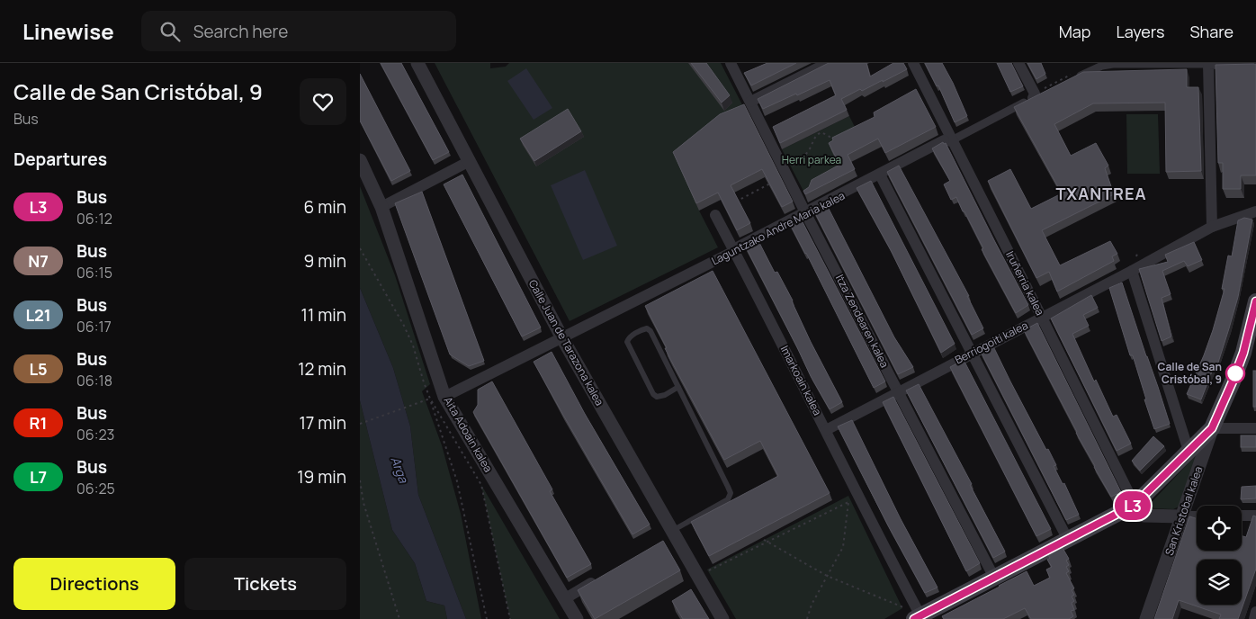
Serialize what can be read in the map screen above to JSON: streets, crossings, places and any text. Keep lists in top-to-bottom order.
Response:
{
  "streets": {
    "main road": ["San Kristobal kalea"],
    "street": [
      "Laguntzako Andre Maria kalea",
      "Iruñerria kalea",
      "Itza Zendearen kalea",
      "Calle Juan de Tarazona kalea",
      "Berriogoiti kalea",
      "Imarkoain kalea",
      "Aita Adoain kalea"
    ]
  },
  "crossings": [
    ["Laguntzako Andre Maria kalea", "Iruñerria kalea"],
    ["Laguntzako Andre Maria kalea", "Itza Zendearen kalea"],
    ["Laguntzako Andre Maria kalea", "Calle Juan de Tarazona kalea"],
    ["Laguntzako Andre Maria kalea", "Imarkoain kalea"],
    ["Laguntzako Andre Maria kalea", "Aita Adoain kalea"],
    ["Iruñerria kalea", "Berriogoiti kalea"],
    ["Itza Zendearen kalea", "Berriogoiti kalea"],
    ["Berriogoiti kalea", "Imarkoain kalea"]
  ],
  "districts": ["TXANTREA"],
  "water": ["Arga"],
  "parks": ["Herri parkea"],
  "places": ["Calle de San Cristóbal, 9"],
  "lines": ["bus line L3"],
  "page": {
    "header": "Linewise",
    "search": "Search here",
    "nav": ["Map", "Layers", "Share"],
    "heading": [
      ["Calle de San Cristóbal, 9", "Bus"],
      "Departures"
    ],
    "on_map": "L3",
    "list": [
      {
        "mark": "L3",
        "name": "Bus",
        "note": "06:12",
        "value": "6 min"
      },
      {
        "mark": "N7",
        "name": "Bus",
        "note": "06:15",
        "value": "9 min"
      },
      {
        "mark": "L21",
        "name": "Bus",
        "note": "06:17",
        "value": "11 min"
      },
      {
        "mark": "L5",
        "name": "Bus",
        "note": "06:18",
        "value": "12 min"
      },
      {
        "mark": "R1",
        "name": "Bus",
        "note": "06:23",
        "value": "17 min"
      },
      {
        "mark": "L7",
        "name": "Bus",
        "note": "06:25",
        "value": "19 min"
      }
    ],
    "buttons": ["Directions", "Tickets"]
  }
}
